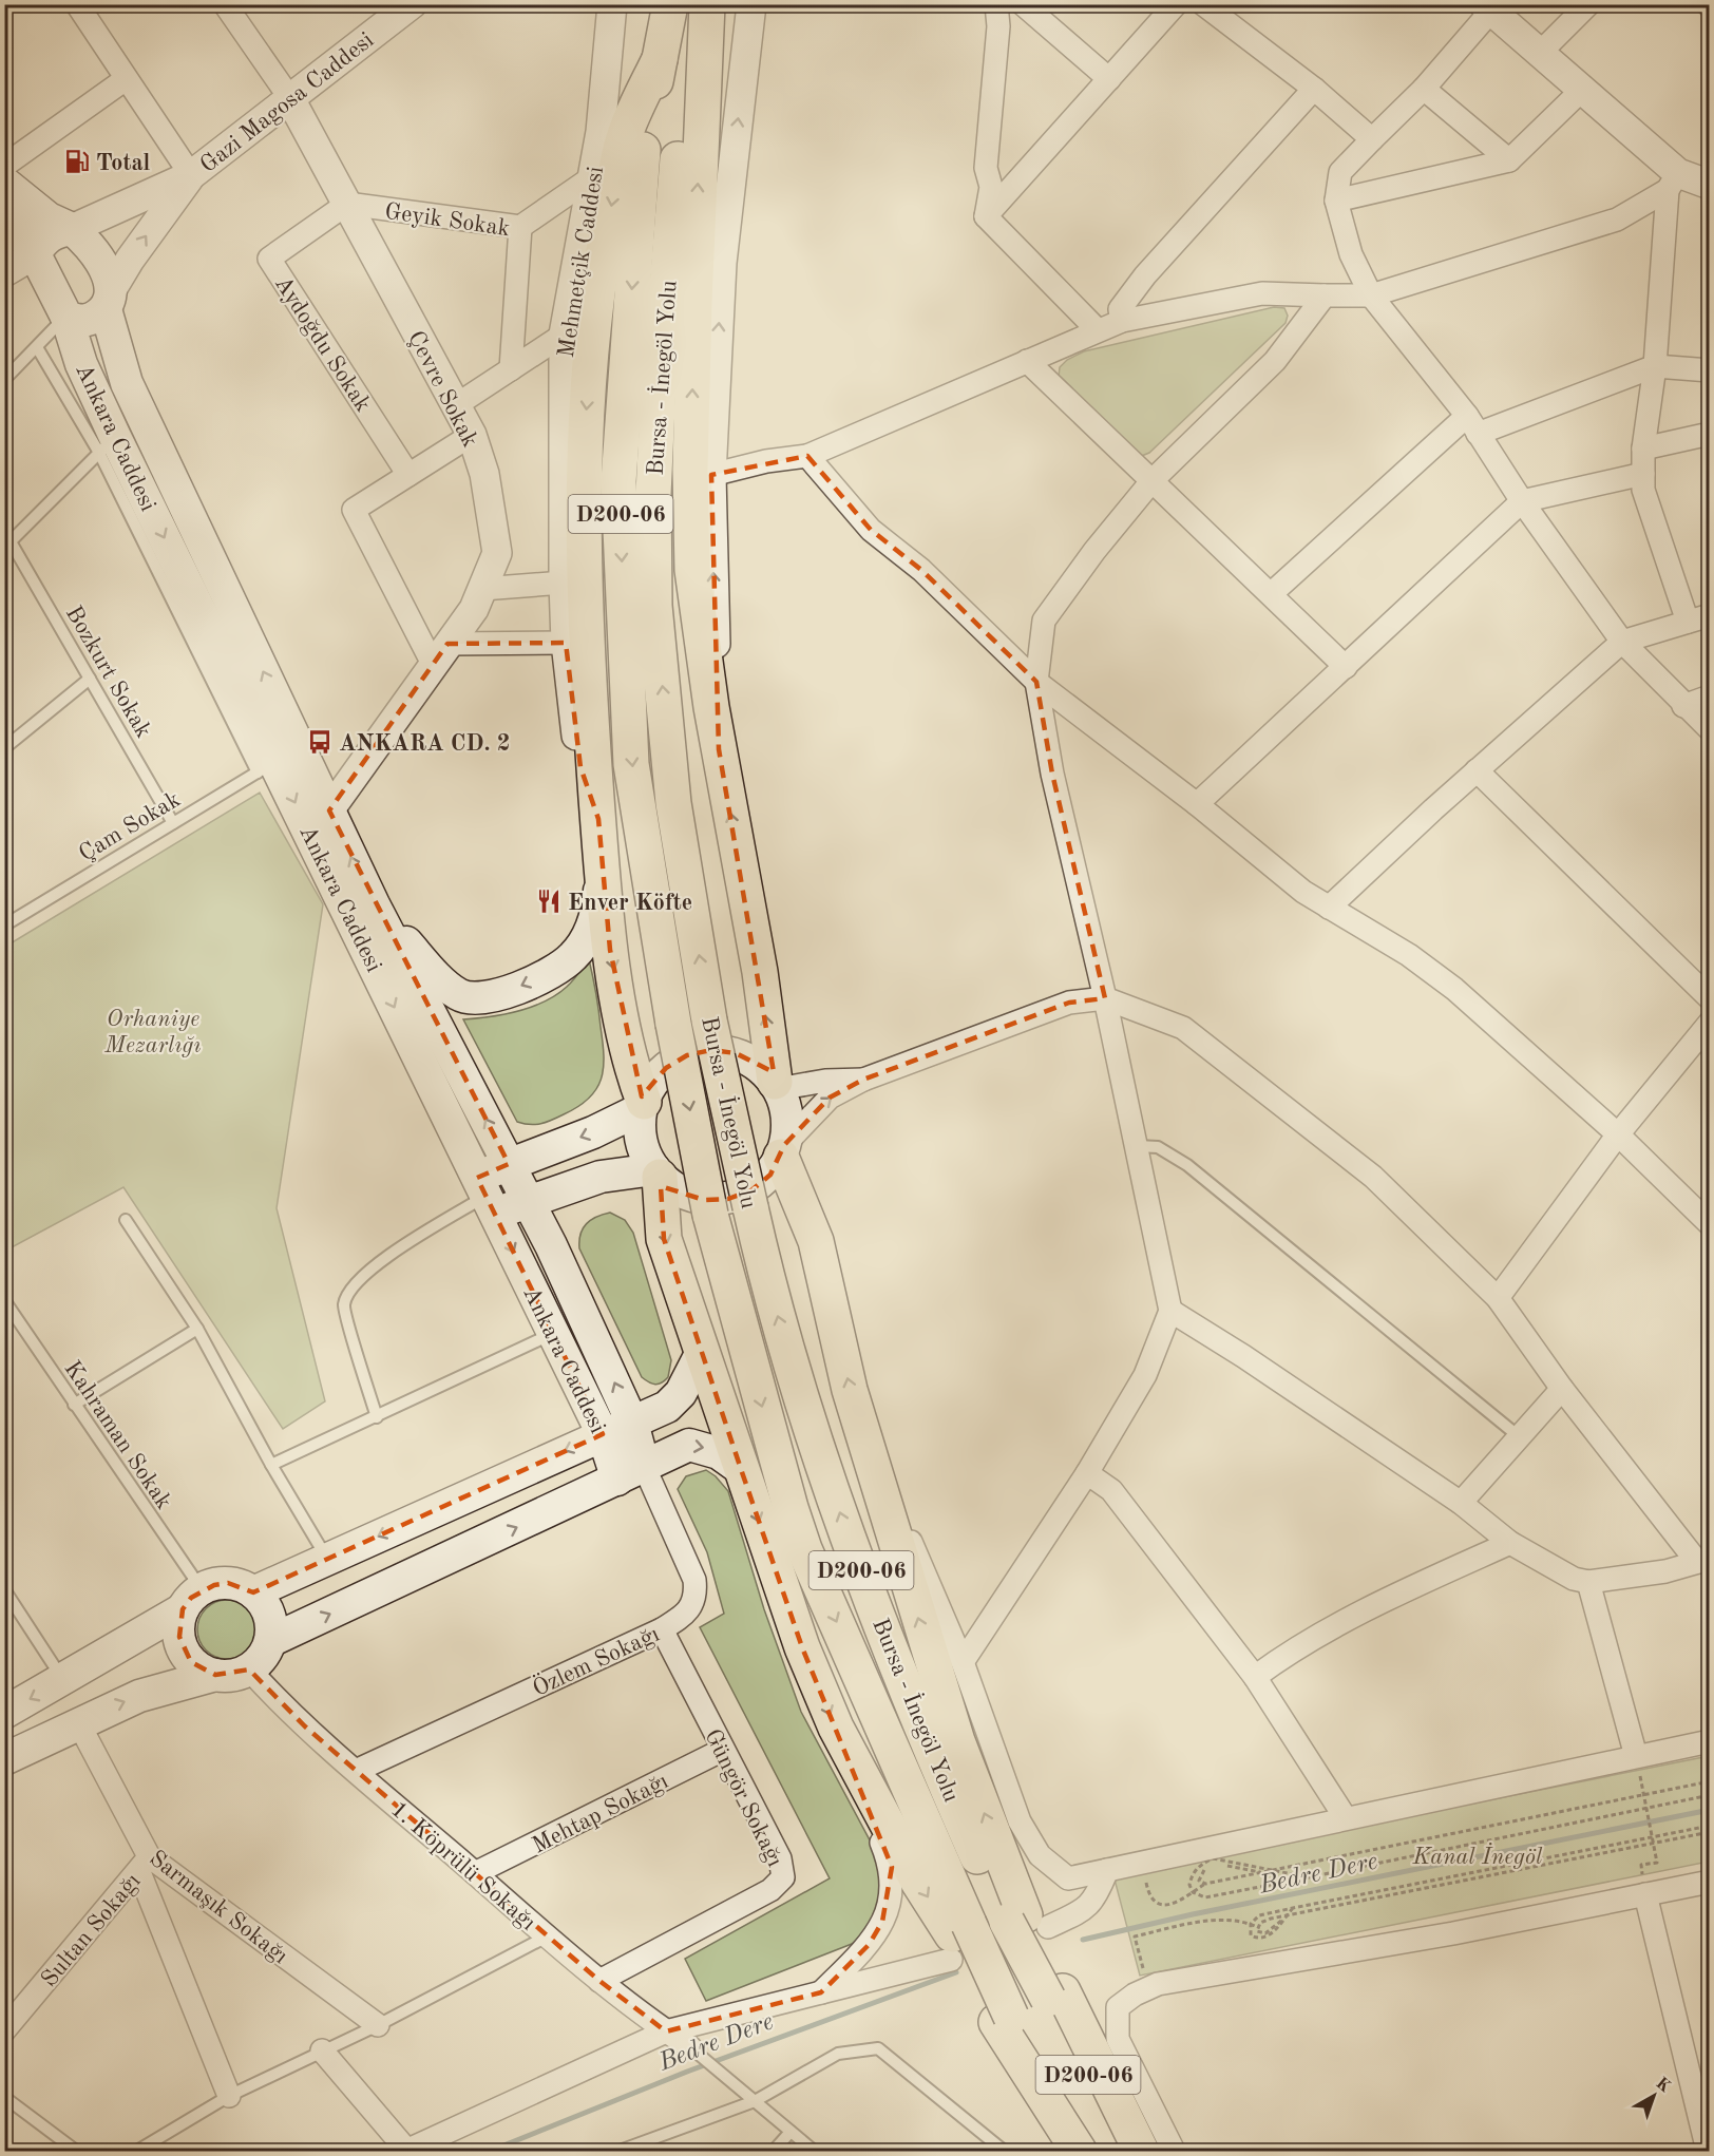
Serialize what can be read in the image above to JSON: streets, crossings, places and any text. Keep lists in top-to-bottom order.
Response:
{
  "streets": {
    "highway": ["Bursa - İnegöl Yolu", "D200-06"],
    "main road": ["Ankara Caddesi"],
    "street": [
      "Gazi Magosa Caddesi",
      "Geyik Sokak",
      "Mehmetçik Caddesi",
      "Aydoğdu Sokak",
      "Çevre Sokak",
      "Özlem Sokağı",
      "Güngör Sokağı",
      "Mehtap Sokağı",
      "1. Köprülü Sokağı",
      "Sarmaşık Sokağı",
      "Sultan Sokağı"
    ],
    "lane": ["Bozkurt Sokak", "Çam Sokak", "Kahraman Sokak"]
  },
  "crossings": [
    ["Gazi Magosa Caddesi", "Çevre Sokak"],
    ["Geyik Sokak", "Aydoğdu Sokak"],
    ["Geyik Sokak", "Çevre Sokak"],
    ["Aydoğdu Sokak", "Çevre Sokak"],
    ["Çevre Sokak", "Ankara Caddesi"],
    ["Ankara Caddesi", "Çam Sokak"],
    ["Ankara Caddesi", "Özlem Sokağı"],
    ["Bozkurt Sokak", "Çam Sokak"],
    ["Kahraman Sokak", "1. Köprülü Sokağı"],
    ["Özlem Sokağı", "Güngör Sokağı"],
    ["Özlem Sokağı", "1. Köprülü Sokağı"],
    ["Güngör Sokağı", "Mehtap Sokağı"],
    ["Güngör Sokağı", "1. Köprülü Sokağı"],
    ["Mehtap Sokağı", "1. Köprülü Sokağı"],
    ["Sarmaşık Sokağı", "Sultan Sokağı"]
  ],
  "water": ["Bedre Dere"],
  "parks": ["Orhaniye Mezarlığı", "Kanal İnegöl"],
  "places": {
    "fuel station": ["Total"],
    "bus stop": ["ANKARA CD. 2"],
    "restaurant": ["Enver Köfte"]
  },
  "north": "top right"
}
